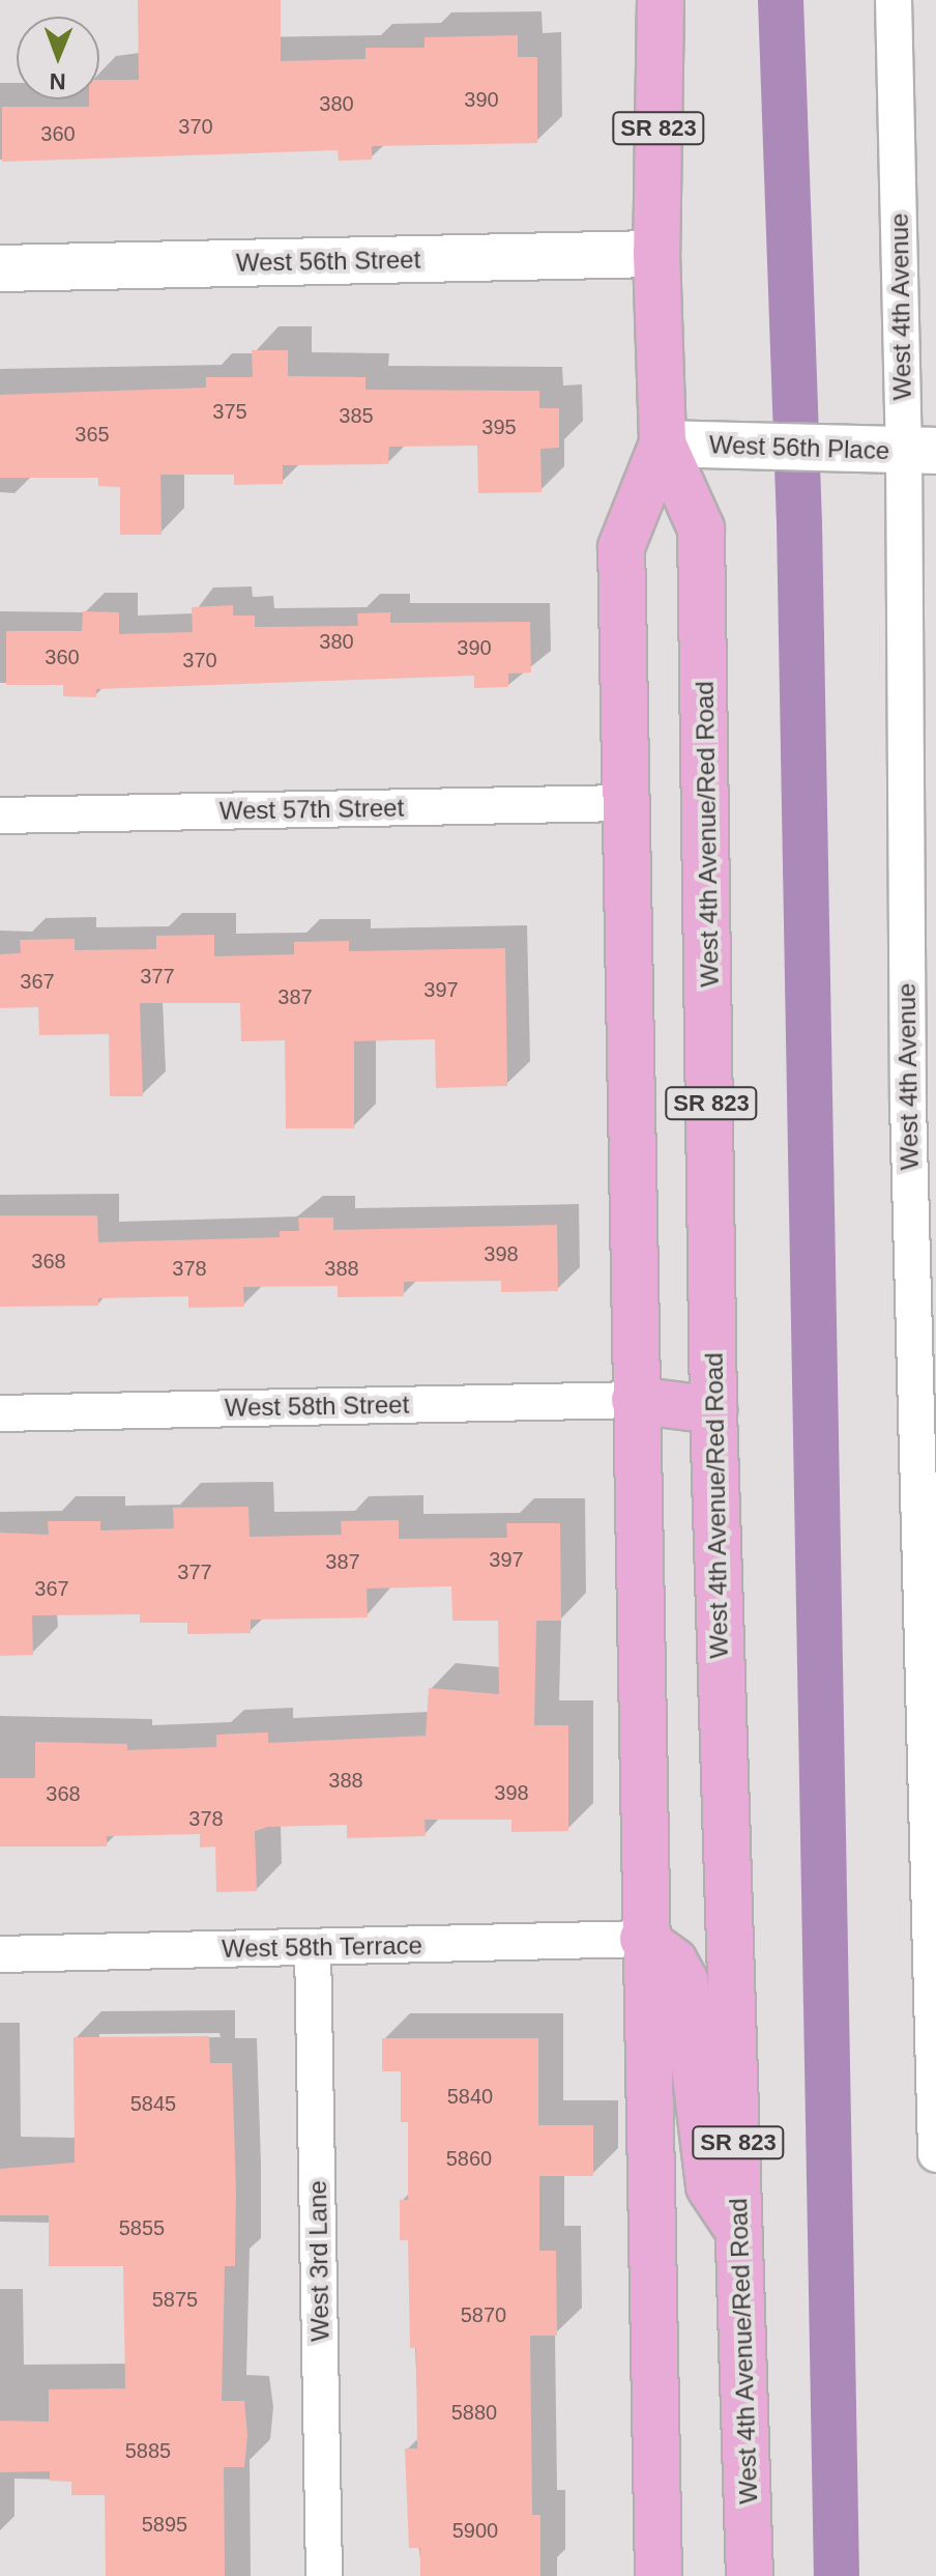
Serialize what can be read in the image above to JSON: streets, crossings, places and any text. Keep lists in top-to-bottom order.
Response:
{
  "streets": {
    "main road": ["SR 823", "West 4th Avenue/Red Road"],
    "street": [
      "West 56th Street",
      "West 4th Avenue",
      "West 56th Place",
      "West 57th Street",
      "West 58th Street",
      "West 58th Terrace",
      "West 3rd Lane"
    ]
  },
  "crossings": [
    ["West 56th Street", "West 4th Avenue/Red Road"],
    ["West 4th Avenue", "West 56th Place"],
    ["West 56th Place", "West 4th Avenue/Red Road"],
    ["West 57th Street", "West 4th Avenue/Red Road"],
    ["West 4th Avenue/Red Road", "West 58th Street"],
    ["West 4th Avenue/Red Road", "West 58th Terrace"],
    ["West 58th Terrace", "West 3rd Lane"]
  ],
  "house_numbers": [
    "390",
    "380",
    "370",
    "360",
    "375",
    "385",
    "395",
    "365",
    "380",
    "390",
    "360",
    "370",
    "377",
    "367",
    "397",
    "387",
    "398",
    "368",
    "378",
    "388",
    "397",
    "387",
    "377",
    "367",
    "388",
    "398",
    "368",
    "378",
    "5840",
    "5845",
    "5860",
    "5855",
    "5875",
    "5870",
    "5880",
    "5885",
    "5895",
    "5900"
  ],
  "north": "bottom"
}
